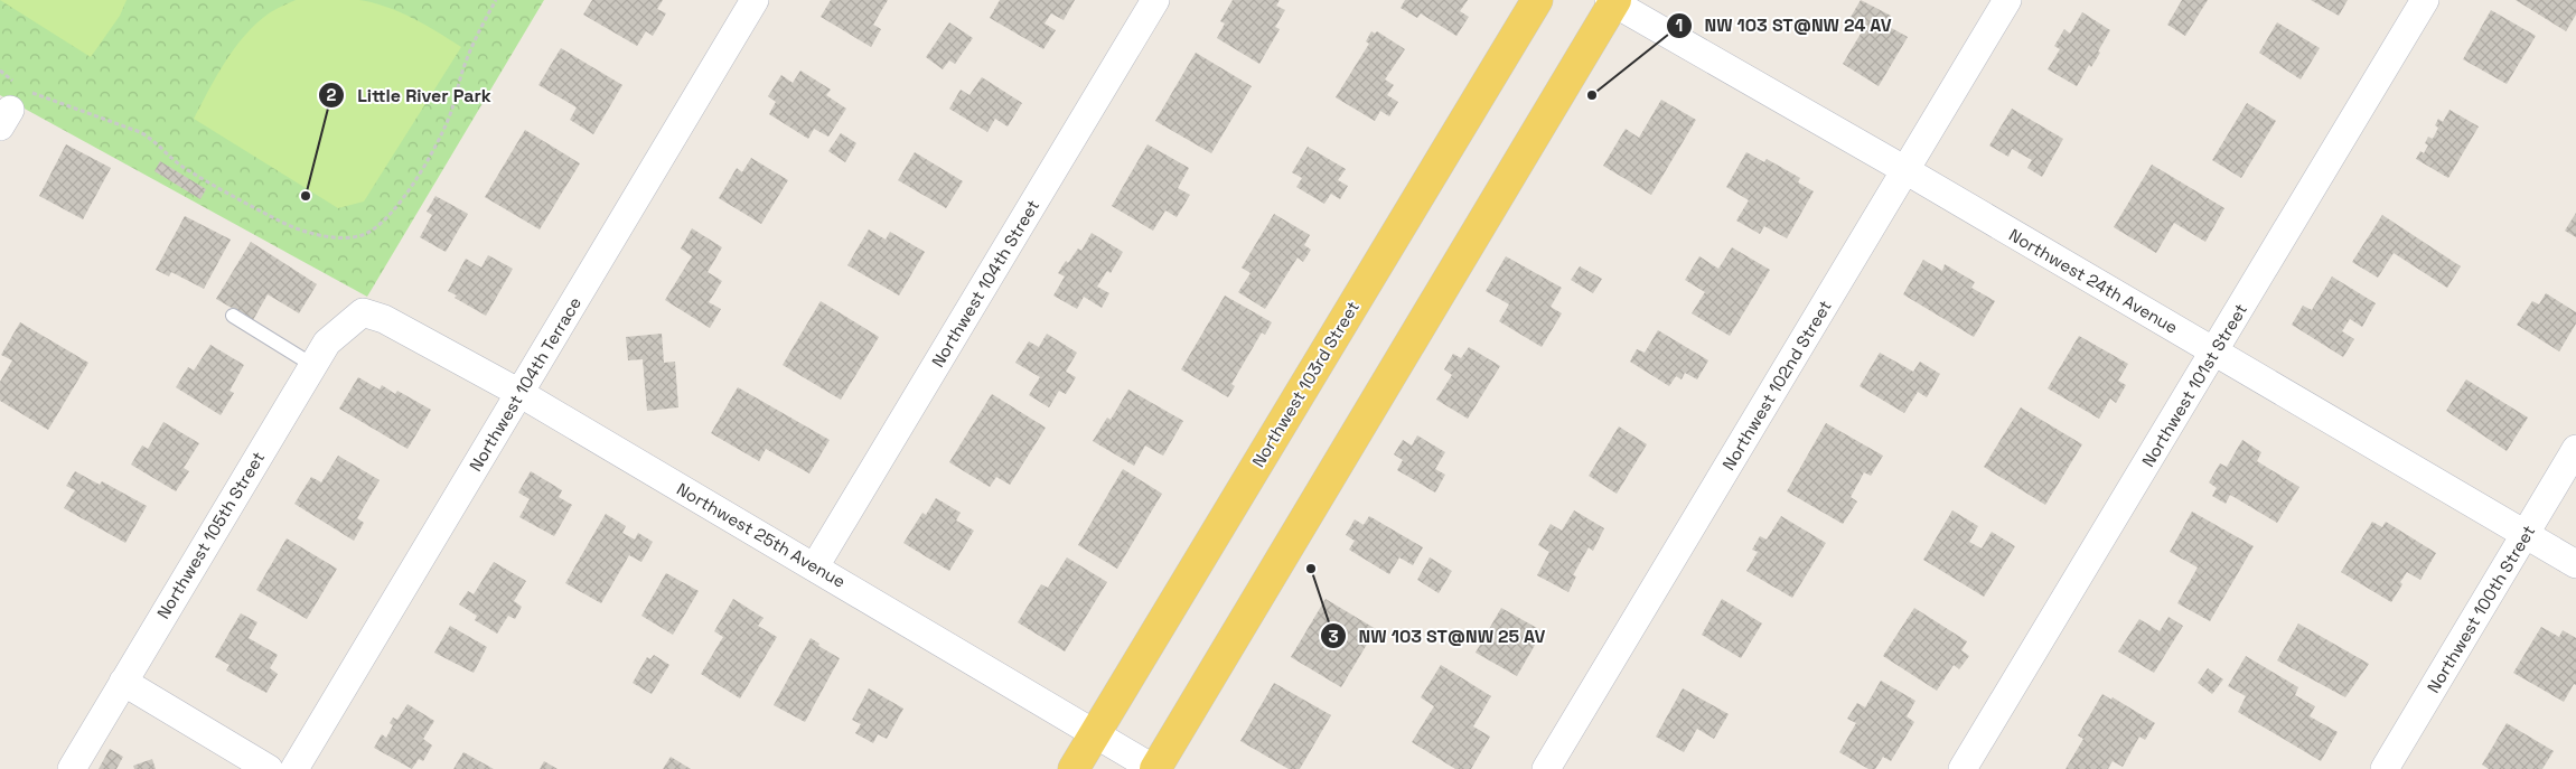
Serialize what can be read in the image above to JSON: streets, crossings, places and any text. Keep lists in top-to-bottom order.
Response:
{
  "streets": {
    "main road": ["Northwest 103rd Street"],
    "street": [
      "Northwest 24th Avenue",
      "Northwest 104th Street",
      "Northwest 104th Terrace",
      "Northwest 102nd Street",
      "Northwest 101st Street",
      "Northwest 105th Street",
      "Northwest 25th Avenue",
      "Northwest 100th Street"
    ]
  },
  "crossings": [
    ["Northwest 24th Avenue", "Northwest 102nd Street"],
    ["Northwest 24th Avenue", "Northwest 101st Street"],
    ["Northwest 24th Avenue", "Northwest 100th Street"],
    ["Northwest 104th Street", "Northwest 25th Avenue"],
    ["Northwest 104th Terrace", "Northwest 25th Avenue"],
    ["Northwest 103rd Street", "Northwest 25th Avenue"],
    ["Northwest 105th Street", "Northwest 25th Avenue"]
  ],
  "places": ["NW 103 ST@NW 24 AV", "Little River Park", "NW 103 ST@NW 25 AV"]
}
